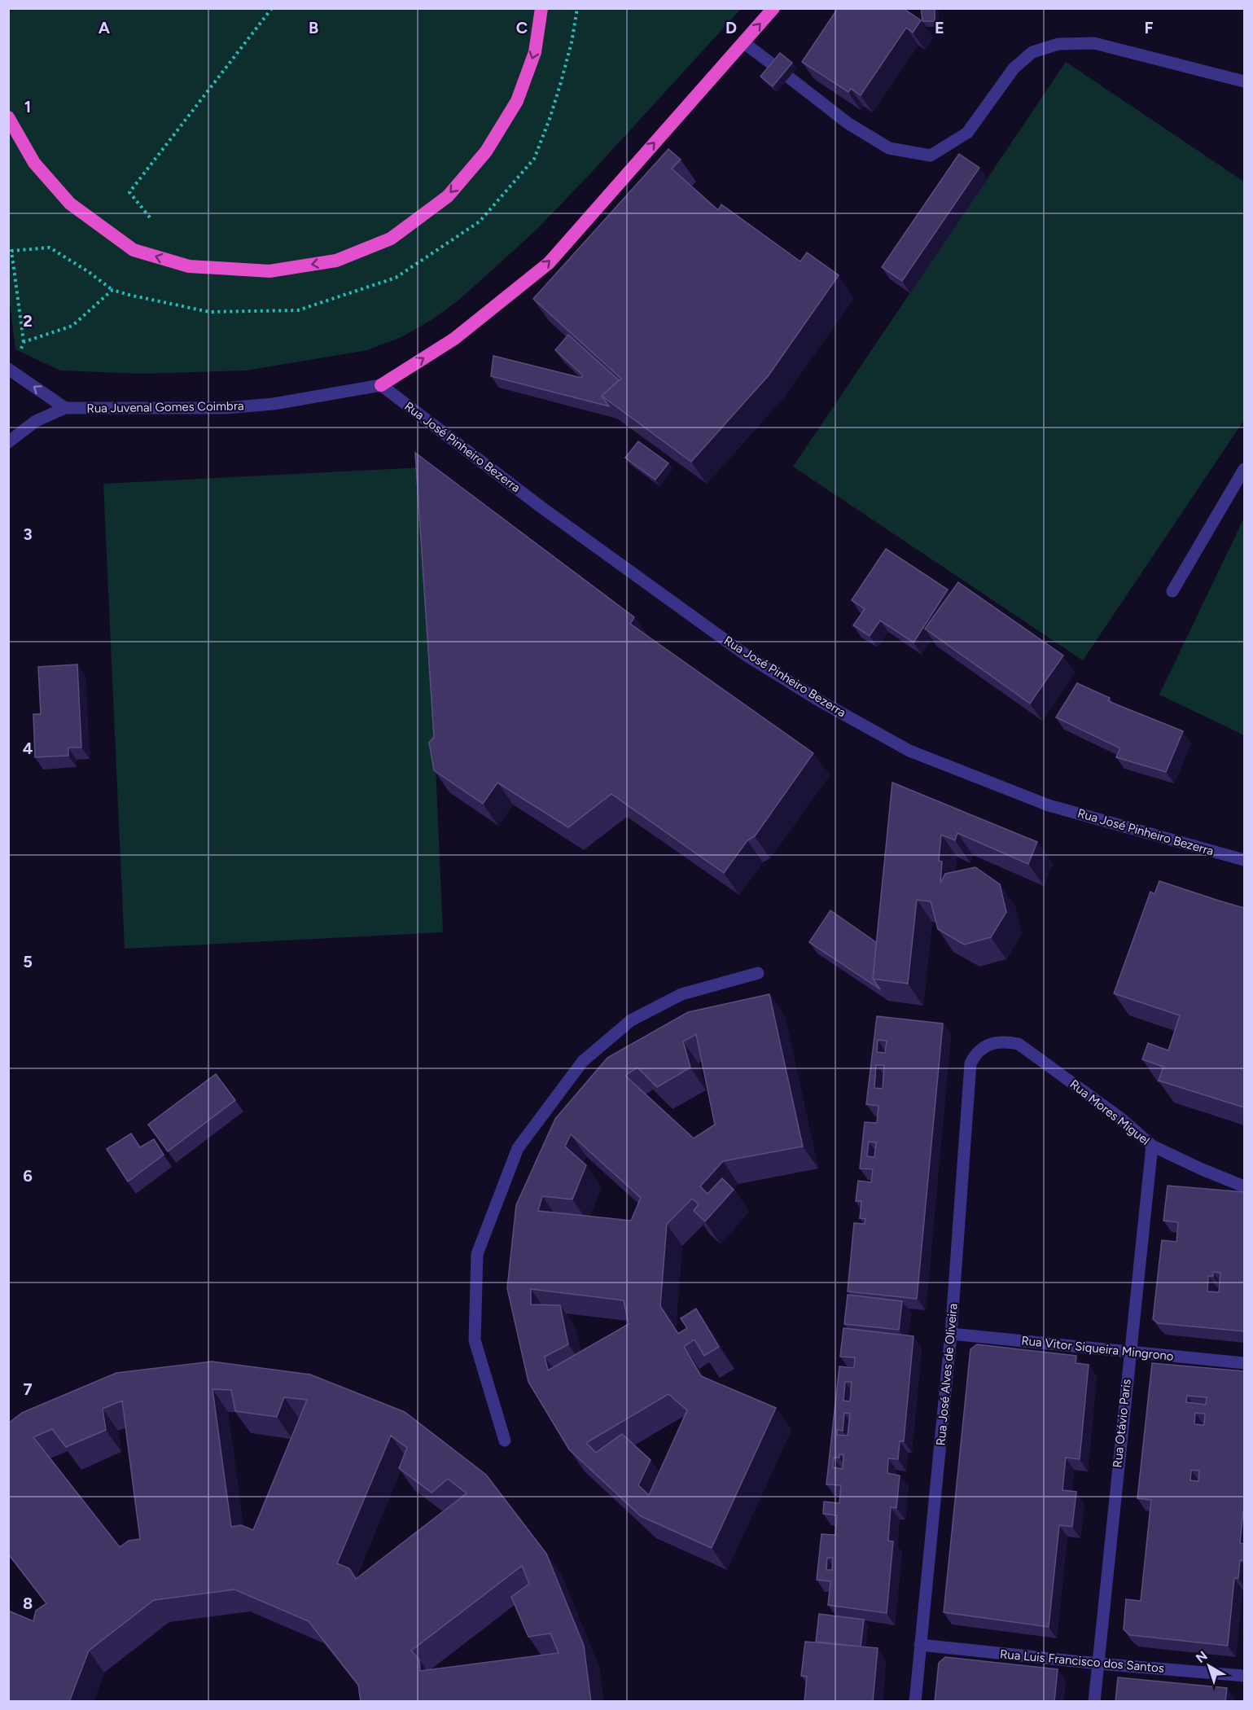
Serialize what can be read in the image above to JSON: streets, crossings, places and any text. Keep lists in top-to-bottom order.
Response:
{
  "streets": {
    "street": [
      "Rua Juvenal Gomes Coimbra",
      "Rua José Pinheiro Bezerra",
      "Rua Mores Miguel",
      "Rua Vitor Siqueira Mingrono",
      "Rua José Alves de Oliveira",
      "Rua Otávio Paris",
      "Rua Luis Francisco dos Santos"
    ]
  },
  "crossings": [
    ["Rua Juvenal Gomes Coimbra", "Rua José Pinheiro Bezerra"],
    ["Rua Mores Miguel", "Rua José Alves de Oliveira"],
    ["Rua Mores Miguel", "Rua Otávio Paris"],
    ["Rua Vitor Siqueira Mingrono", "Rua José Alves de Oliveira"],
    ["Rua Vitor Siqueira Mingrono", "Rua Otávio Paris"],
    ["Rua José Alves de Oliveira", "Rua Luis Francisco dos Santos"],
    ["Rua Otávio Paris", "Rua Luis Francisco dos Santos"]
  ],
  "north": "top left",
  "grid": {
    "columns": [
      "A",
      "B",
      "C",
      "D",
      "E",
      "F"
    ],
    "rows": [
      "1",
      "2",
      "3",
      "4",
      "5",
      "6",
      "7",
      "8"
    ]
  }
}
